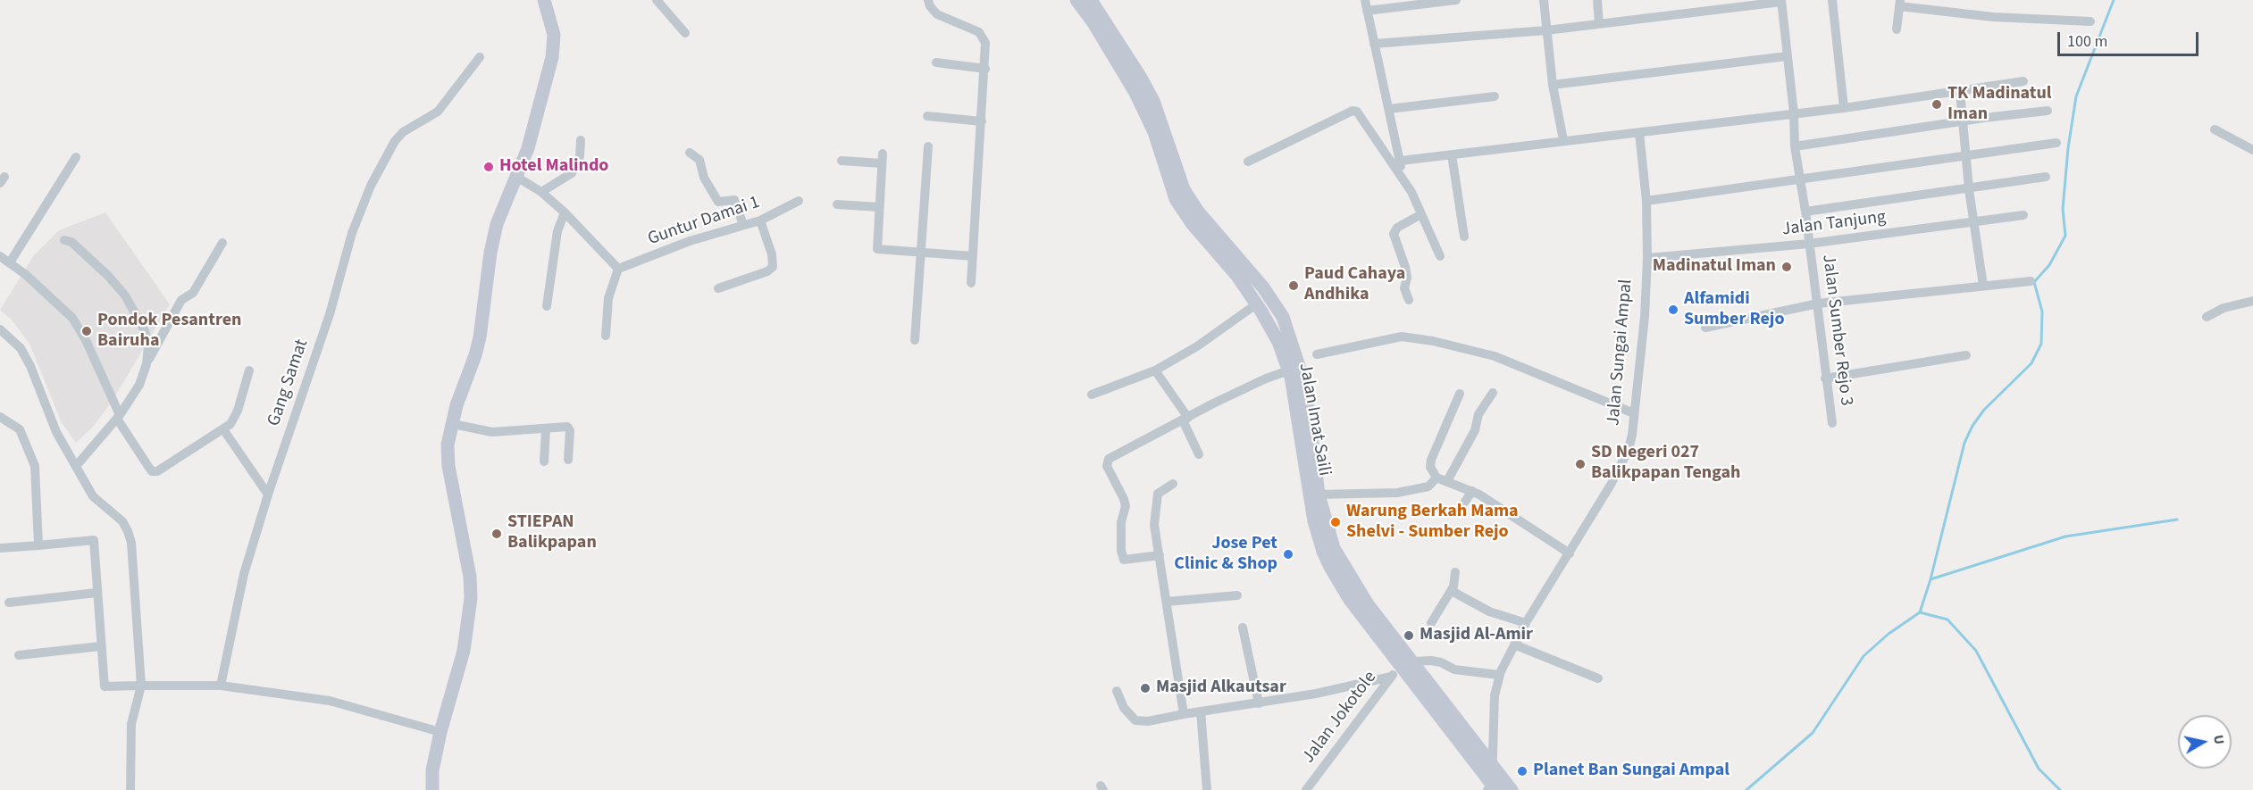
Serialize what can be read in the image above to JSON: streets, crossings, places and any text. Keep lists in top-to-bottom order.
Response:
{
  "streets": {
    "main road": ["Jalan Imat Saili"],
    "street": [
      "Guntur Damai 1",
      "Jalan Tanjung",
      "Jalan Sumber Rejo 3",
      "Jalan Sungai Ampal",
      "Gang Samat",
      "Jalan Jokotole"
    ]
  },
  "crossings": [
    ["Jalan Tanjung", "Jalan Sumber Rejo 3"],
    ["Jalan Tanjung", "Jalan Sungai Ampal"],
    ["Jalan Sungai Ampal", "Jalan Imat Saili"],
    ["Jalan Imat Saili", "Jalan Jokotole"]
  ],
  "places": [
    "TK Madinatul Iman",
    "Hotel Malindo",
    "Madinatul Iman",
    "Paud Cahaya Andhika",
    "Alfamidi Sumber Rejo",
    "Pondok Pesantren Bairuha",
    "SD Negeri 027 Balikpapan Tengah",
    "Warung Berkah Mama Shelvi - Sumber Rejo",
    "STIEPAN Balikpapan",
    "Jose Pet Clinic & Shop",
    "Masjid Al-Amir",
    "Masjid Alkautsar",
    "Planet Ban Sungai Ampal"
  ],
  "scale_bar": "100 m",
  "north": "right"
}
